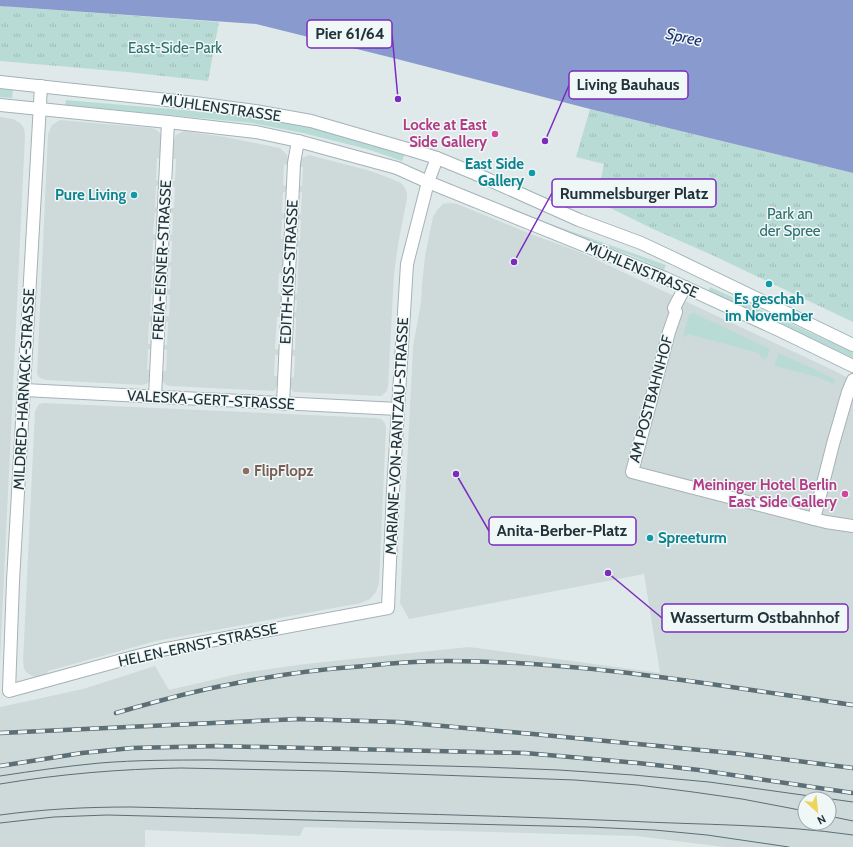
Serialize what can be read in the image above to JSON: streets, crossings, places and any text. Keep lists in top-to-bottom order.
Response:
{
  "streets": {
    "street": [
      "MÜHLENSTRASSE",
      "FREIA-EISNER-STRASSE",
      "EDITH-KISS-STRASSE",
      "MILDRED-HARNACK-STRASSE",
      "AM POSTBAHNHOF",
      "VALESKA-GERT-STRASSE",
      "MARIANE-VON-RANTZAU-STRASSE",
      "HELEN-ERNST-STRASSE"
    ]
  },
  "crossings": [
    ["MÜHLENSTRASSE", "FREIA-EISNER-STRASSE"],
    ["MÜHLENSTRASSE", "EDITH-KISS-STRASSE"],
    ["MÜHLENSTRASSE", "MILDRED-HARNACK-STRASSE"],
    ["MÜHLENSTRASSE", "AM POSTBAHNHOF"],
    ["MÜHLENSTRASSE", "MARIANE-VON-RANTZAU-STRASSE"],
    ["FREIA-EISNER-STRASSE", "VALESKA-GERT-STRASSE"],
    ["EDITH-KISS-STRASSE", "VALESKA-GERT-STRASSE"],
    ["MILDRED-HARNACK-STRASSE", "VALESKA-GERT-STRASSE"],
    ["MILDRED-HARNACK-STRASSE", "HELEN-ERNST-STRASSE"],
    ["VALESKA-GERT-STRASSE", "MARIANE-VON-RANTZAU-STRASSE"],
    ["MARIANE-VON-RANTZAU-STRASSE", "HELEN-ERNST-STRASSE"]
  ],
  "water": ["Spree"],
  "parks": ["East-Side-Park", "Park an der Spree"],
  "places": [
    "Pier 61/64",
    "Locke at East Side Gallery",
    "Living Bauhaus",
    "East Side Gallery",
    "Pure Living",
    "Rummelsburger Platz",
    "Es geschah im November",
    "FlipFlopz",
    "Anita-Berber-Platz",
    "Meininger Hotel Berlin East Side Gallery",
    "Spreeturm",
    "Wasserturm Ostbahnhof"
  ],
  "north": "bottom right"
}
